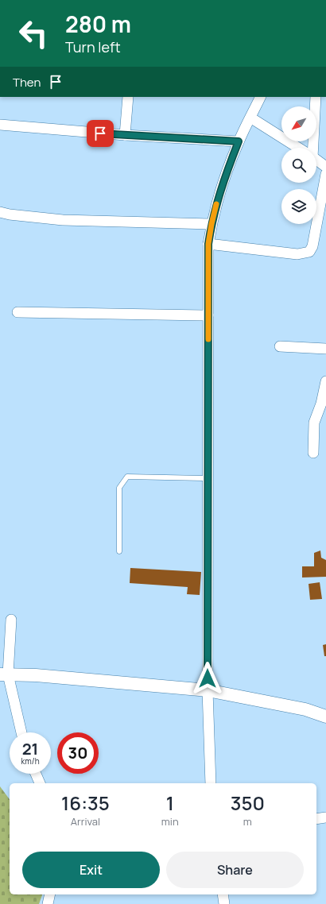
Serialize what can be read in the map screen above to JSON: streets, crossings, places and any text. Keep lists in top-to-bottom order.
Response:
{
  "north": "bottom left",
  "page": {
    "turn": ["280 m", "Turn left"],
    "then": "Then",
    "speed": "21 km/h",
    "limit": "30",
    "eta": [
      "16:35",
      "Arrival",
      "1",
      "min",
      "350",
      "m"
    ],
    "buttons": ["Exit", "Share"]
  }
}
